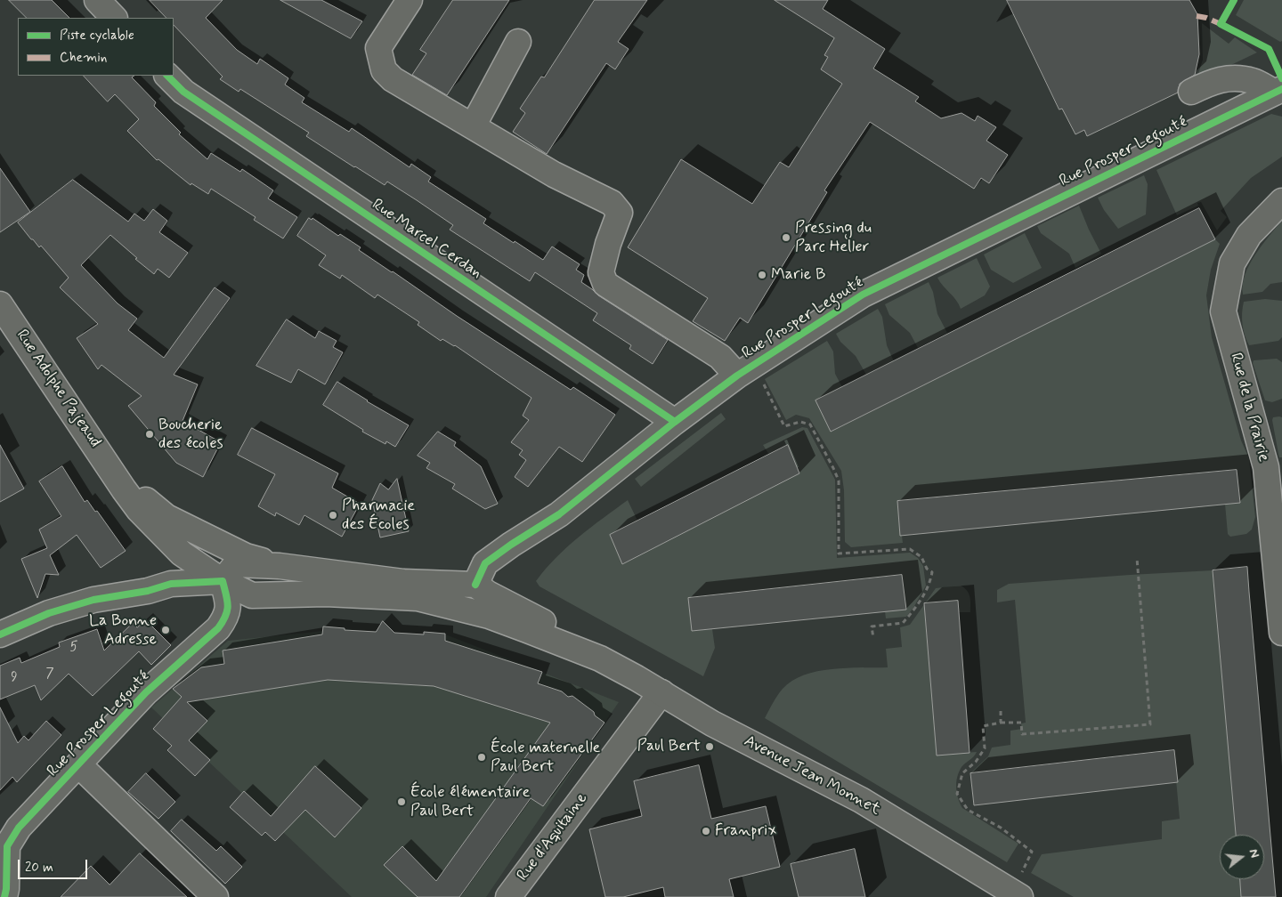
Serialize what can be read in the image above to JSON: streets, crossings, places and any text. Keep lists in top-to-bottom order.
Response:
{
  "streets": {
    "street": [
      "Rue Prosper Legouté",
      "Rue Marcel Cerdan",
      "Rue Adolphe Pajeaud",
      "Rue de la Prairie",
      "Avenue Jean Monnet",
      "Rue d'Aquitaine"
    ]
  },
  "crossings": [
    ["Rue Prosper Legouté", "Rue Marcel Cerdan"],
    ["Rue Prosper Legouté", "Rue Adolphe Pajeaud"],
    ["Rue Prosper Legouté", "Avenue Jean Monnet"],
    ["Avenue Jean Monnet", "Rue d'Aquitaine"]
  ],
  "places": [
    "Pressing du Parc Heller",
    "Marie B",
    "Boucherie des écoles",
    "Pharmacie des Écoles",
    "La Bonne Adresse",
    "Paul Bert",
    "École maternelle Paul Bert",
    "École élémentaire Paul Bert",
    "Franprix"
  ],
  "house_numbers": ["5", "7", "9"],
  "legend": ["Piste cyclable", "Chemin"],
  "scale_bar": "20 m",
  "north": "right"
}
